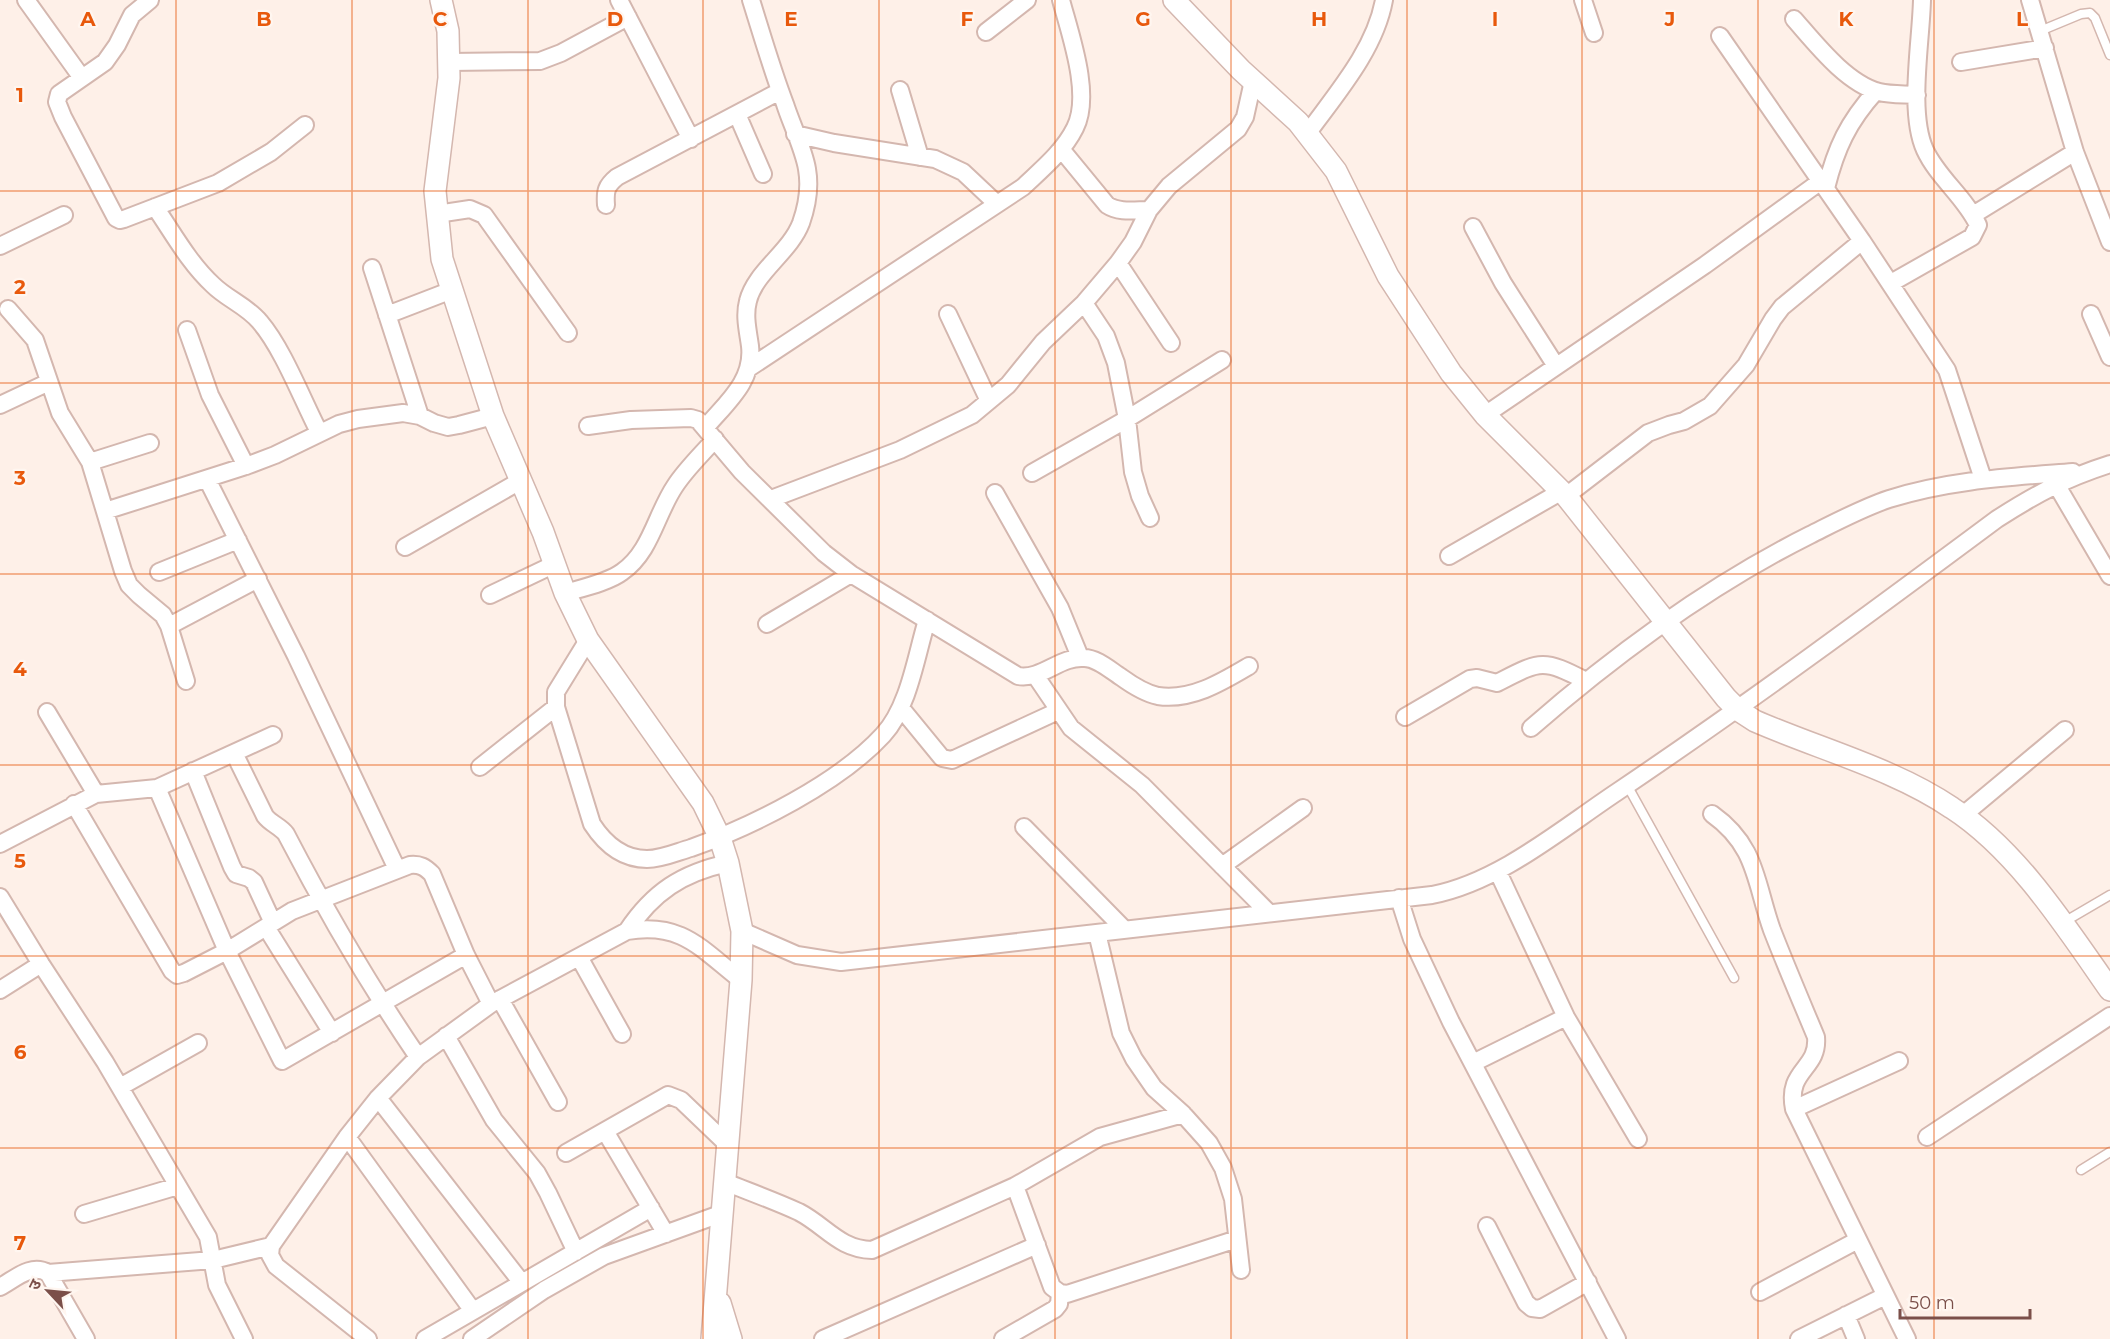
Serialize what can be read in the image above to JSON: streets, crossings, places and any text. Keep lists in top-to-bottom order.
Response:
{
  "scale_bar": "50 m",
  "north": "top left",
  "grid": {
    "columns": [
      "A",
      "B",
      "C",
      "D",
      "E",
      "F",
      "G",
      "H",
      "I",
      "J",
      "K",
      "L"
    ],
    "rows": [
      "1",
      "2",
      "3",
      "4",
      "5",
      "6",
      "7"
    ]
  }
}
